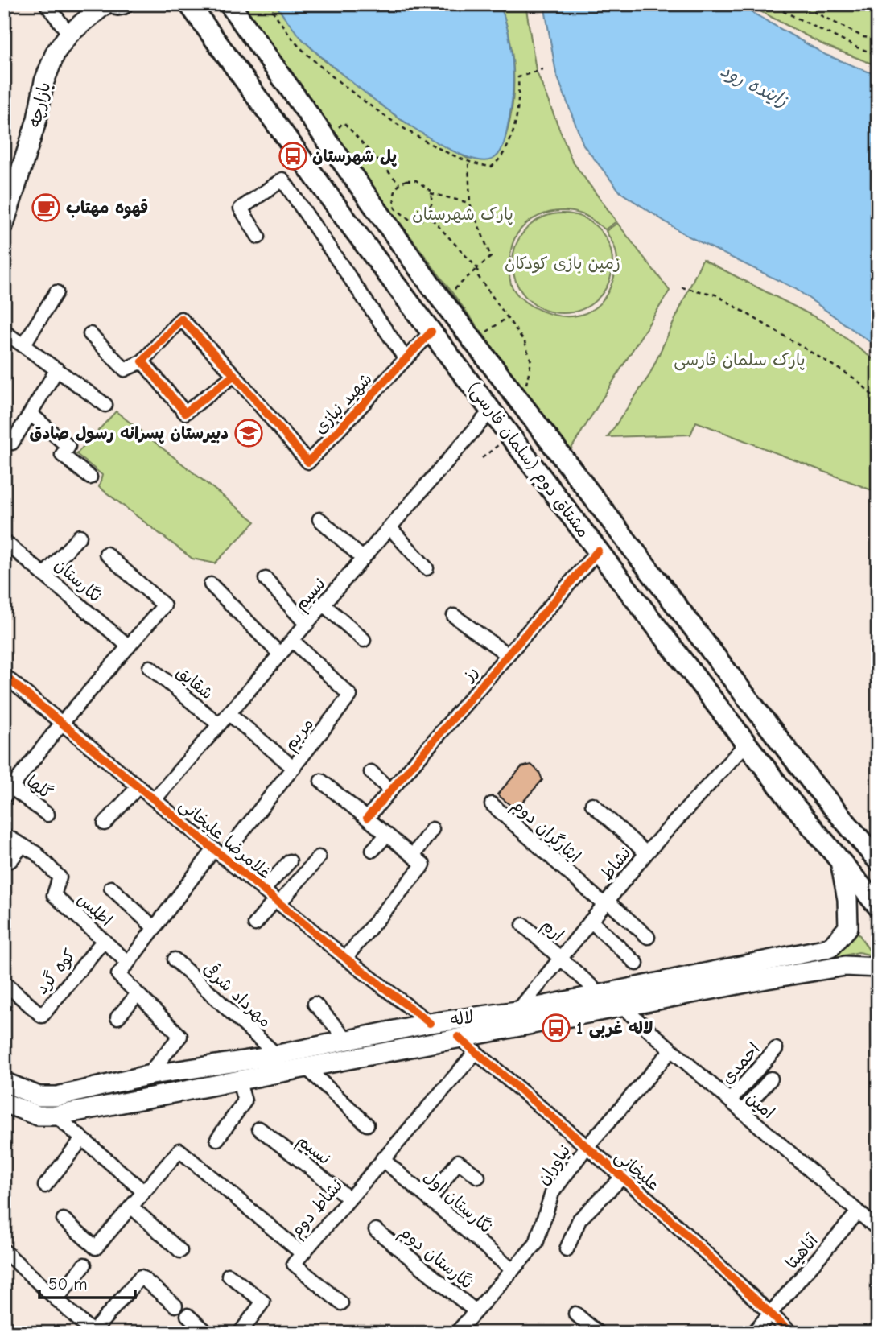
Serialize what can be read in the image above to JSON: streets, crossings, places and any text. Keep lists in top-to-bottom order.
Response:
{
  "streets": {
    "main road": ["بازارچه", "مشتاق دوم (سلمان فارسی)", "لاله"],
    "street": [
      "شهید نیازی",
      "نگارستان",
      "نسیم",
      "رز",
      "شقایق",
      "مریم",
      "گلها",
      "ایثارگران دوم",
      "غلامرضا علیخانی",
      "نشاط",
      "اطلس",
      "ارم",
      "کوه گرد",
      "مهرداد شرقی",
      "احمدی",
      "امین",
      "نیاوران",
      "علیخانی",
      "نگارستان اول",
      "نشاط دوم",
      "آناهیتا",
      "نگارستان دوم"
    ]
  },
  "crossings": [
    ["شهید نیازی", "مشتاق دوم (سلمان فارسی)"],
    ["مشتاق دوم (سلمان فارسی)", "نسیم"],
    ["مشتاق دوم (سلمان فارسی)", "رز"],
    ["مشتاق دوم (سلمان فارسی)", "نشاط"],
    ["مشتاق دوم (سلمان فارسی)", "لاله"],
    ["نسیم", "شقایق"],
    ["نسیم", "مریم"],
    ["نسیم", "غلامرضا علیخانی"],
    ["نسیم", "نشاط دوم"],
    ["مریم", "غلامرضا علیخانی"],
    ["ایثارگران دوم", "نشاط"],
    ["غلامرضا علیخانی", "لاله"],
    ["نشاط", "ارم"],
    ["نشاط", "لاله"],
    ["اطلس", "کوه گرد"],
    ["مهرداد شرقی", "لاله"],
    ["لاله", "امین"],
    ["لاله", "علیخانی"],
    ["احمدی", "امین"],
    ["امین", "نیاوران"],
    ["امین", "آناهیتا"],
    ["نیاوران", "علیخانی"],
    ["نیاوران", "نگارستان اول"],
    ["نیاوران", "نگارستان دوم"],
    ["علیخانی", "نشاط دوم"],
    ["علیخانی", "آناهیتا"],
    ["نگارستان اول", "نشاط دوم"]
  ],
  "water": ["زاینده رود"],
  "parks": ["پارک شهرستان", "زمین بازی کودکان", "پارک سلمان فارسی"],
  "places": {
    "bus stop": ["پل شهرستان", "لاله غربی 1"],
    "cafe": ["قهوه مهتاب"],
    "school or university": ["دبیرستان پسرانه رسول صادق"]
  },
  "scale_bar": "50 m"
}
